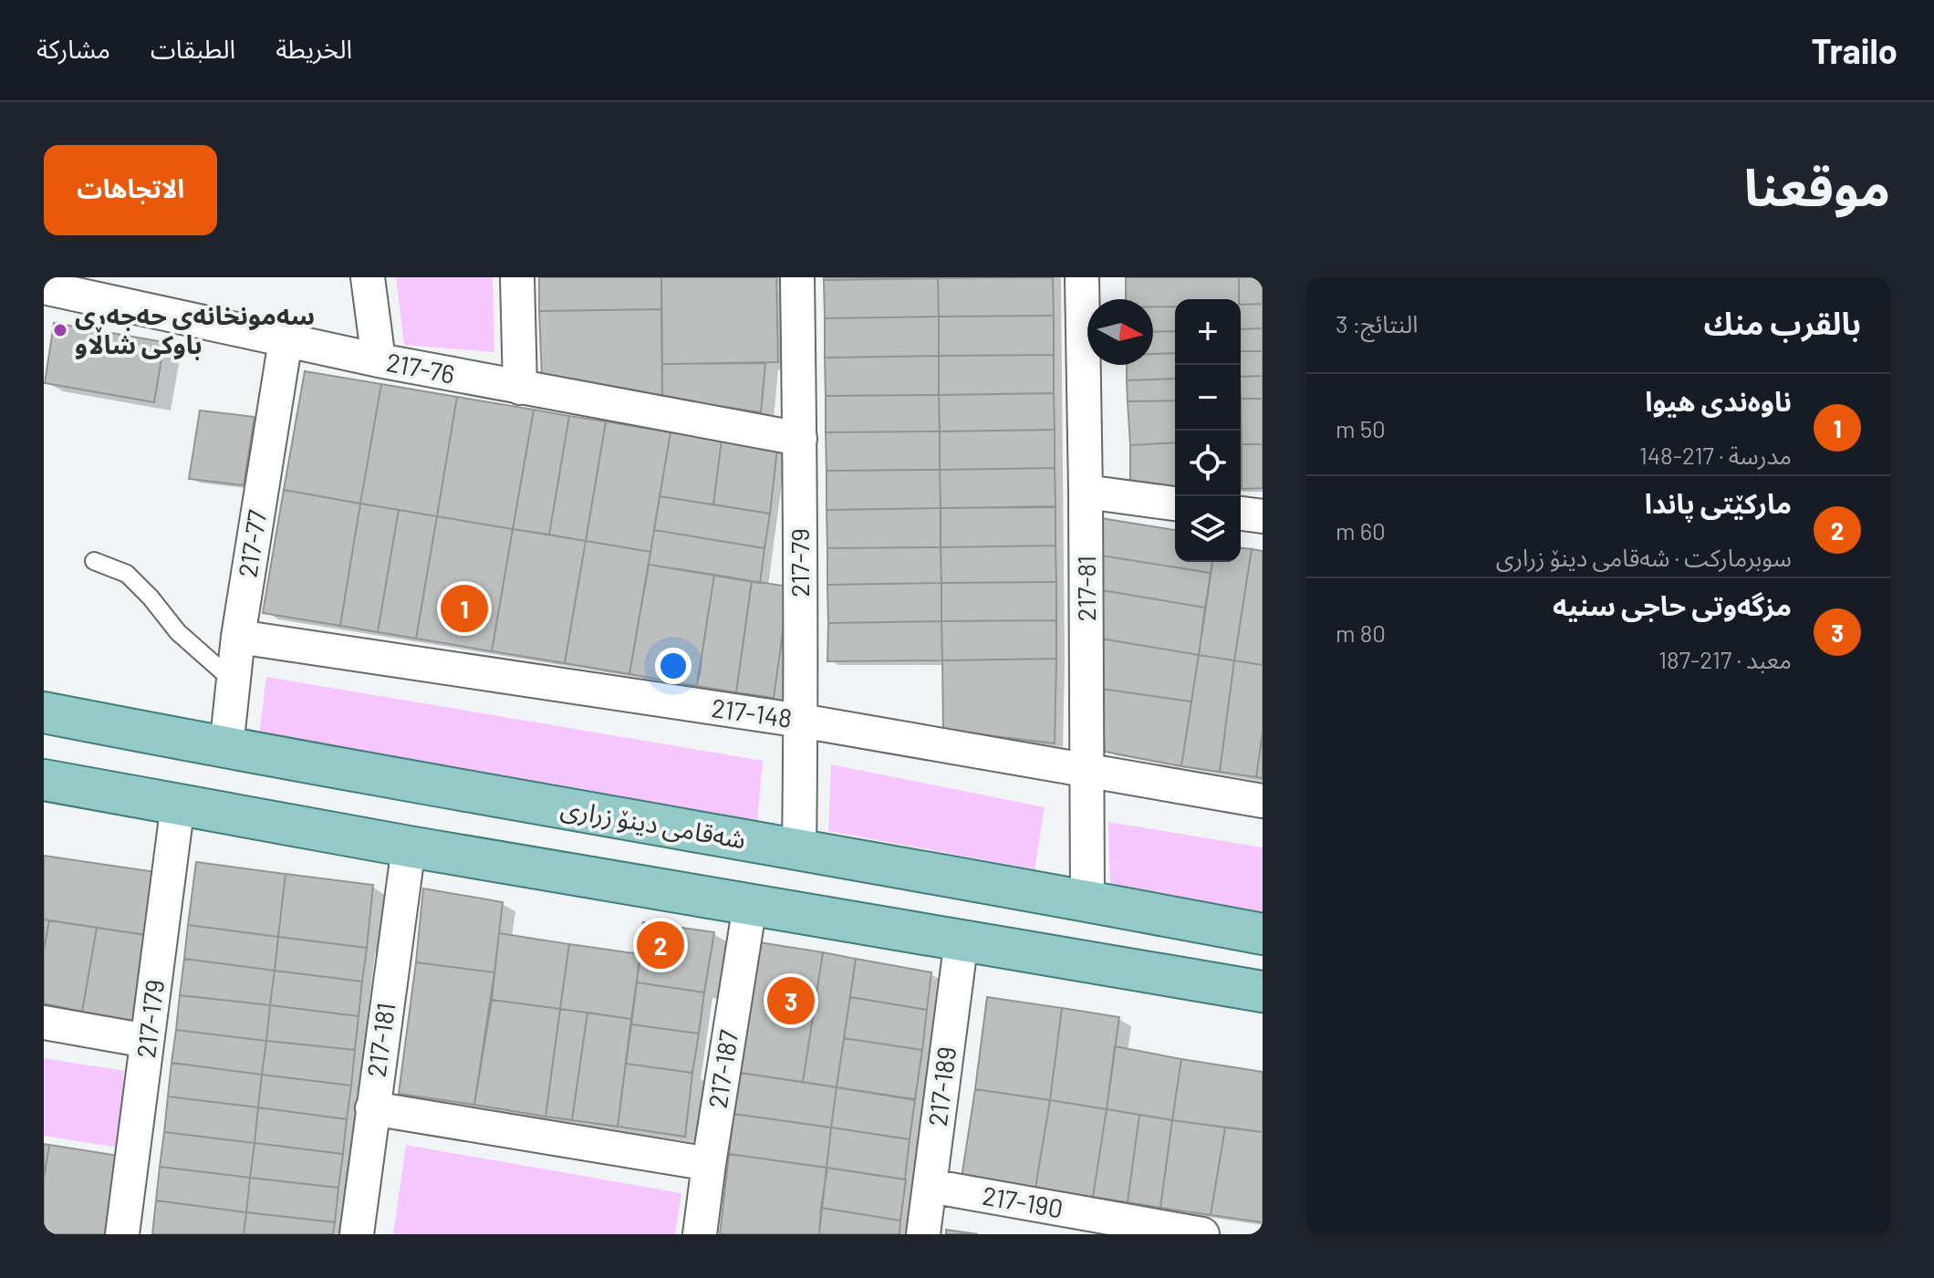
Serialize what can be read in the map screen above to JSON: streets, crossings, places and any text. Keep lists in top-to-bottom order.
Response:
{
  "streets": {
    "main road": ["شەقامی دینۆ زراری"],
    "street": [
      "217-76",
      "217-77",
      "217-79",
      "217-81",
      "217-148",
      "217-179",
      "217-181",
      "217-187",
      "217-189",
      "217-190"
    ]
  },
  "crossings": [
    ["217-76", "217-77"],
    ["217-76", "217-79"],
    ["217-77", "217-148"],
    ["217-77", "شەقامی دینۆ زراری"],
    ["217-79", "217-148"],
    ["217-79", "شەقامی دینۆ زراری"],
    ["217-81", "217-148"],
    ["217-81", "شەقامی دینۆ زراری"],
    ["217-189", "217-190"]
  ],
  "places": ["سەمونخانەی حەجەری باوکی شاڵاو"],
  "north": "right",
  "page": {
    "header": "Trailo",
    "nav": ["الخريطة", "الطبقات", "مشاركة"],
    "title": "موقعنا",
    "buttons": "الاتجاهات",
    "heading": ["بالقرب منك", "النتائج: 3"],
    "map_buttons": ["+", "−"],
    "list": [
      {
        "mark": "1",
        "name": "ناوەندی هیوا",
        "note": "مدرسة · 217-148",
        "value": "50 m"
      },
      {
        "mark": "2",
        "name": "مارکێتی پاندا",
        "note": "سوبرماركت · شەقامی دینۆ زراری",
        "value": "60 m"
      },
      {
        "mark": "3",
        "name": "مزگەوتی حاجی سنیە",
        "note": "معبد · 217-187",
        "value": "80 m"
      }
    ],
    "pins": ["1", "2", "3"]
  }
}
